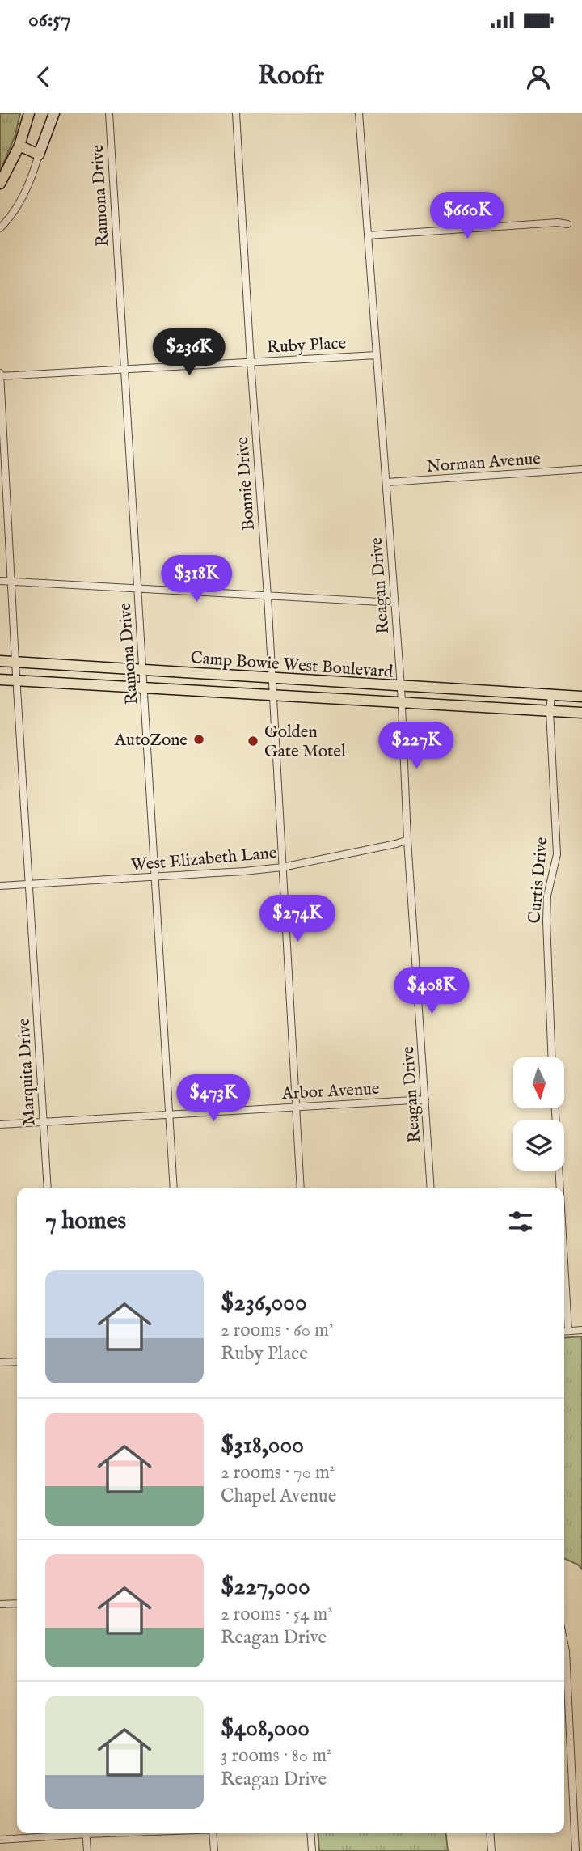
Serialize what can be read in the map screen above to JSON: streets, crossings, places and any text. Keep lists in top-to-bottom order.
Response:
{
  "streets": {
    "main road": ["Camp Bowie West Boulevard"],
    "street": [
      "Ramona Drive",
      "Ruby Place",
      "Norman Avenue",
      "Bonnie Drive",
      "Reagan Drive",
      "West Elizabeth Lane",
      "Curtis Drive",
      "Marquita Drive",
      "Arbor Avenue"
    ]
  },
  "crossings": [
    ["Ramona Drive", "Ruby Place"],
    ["Ramona Drive", "Camp Bowie West Boulevard"],
    ["Ramona Drive", "West Elizabeth Lane"],
    ["Ramona Drive", "Arbor Avenue"],
    ["Ruby Place", "Bonnie Drive"],
    ["Ruby Place", "Reagan Drive"],
    ["Ruby Place", "Marquita Drive"],
    ["Norman Avenue", "Reagan Drive"],
    ["Bonnie Drive", "Camp Bowie West Boulevard"],
    ["Bonnie Drive", "West Elizabeth Lane"],
    ["Bonnie Drive", "Arbor Avenue"],
    ["Reagan Drive", "Camp Bowie West Boulevard"],
    ["Reagan Drive", "West Elizabeth Lane"],
    ["Reagan Drive", "Arbor Avenue"],
    ["Camp Bowie West Boulevard", "Curtis Drive"],
    ["Camp Bowie West Boulevard", "Marquita Drive"],
    ["West Elizabeth Lane", "Marquita Drive"],
    ["Marquita Drive", "Arbor Avenue"]
  ],
  "places": ["AutoZone", "Golden Gate Motel"],
  "north": "bottom",
  "page": {
    "status": "06:57",
    "header": "Roofr",
    "price": [
      "$660K",
      "$236K",
      "$318K",
      "$227K",
      "$274K",
      "$408K",
      "$473K"
    ],
    "heading": "7 homes",
    "list": [
      {
        "name": "$236,000",
        "note": "2 rooms · 60 m² · Ruby Place"
      },
      {
        "name": "$318,000",
        "note": "2 rooms · 70 m² · Chapel Avenue"
      },
      {
        "name": "$227,000",
        "note": "2 rooms · 54 m² · Reagan Drive"
      },
      {
        "name": "$408,000",
        "note": "3 rooms · 80 m² · Reagan Drive"
      }
    ]
  }
}
